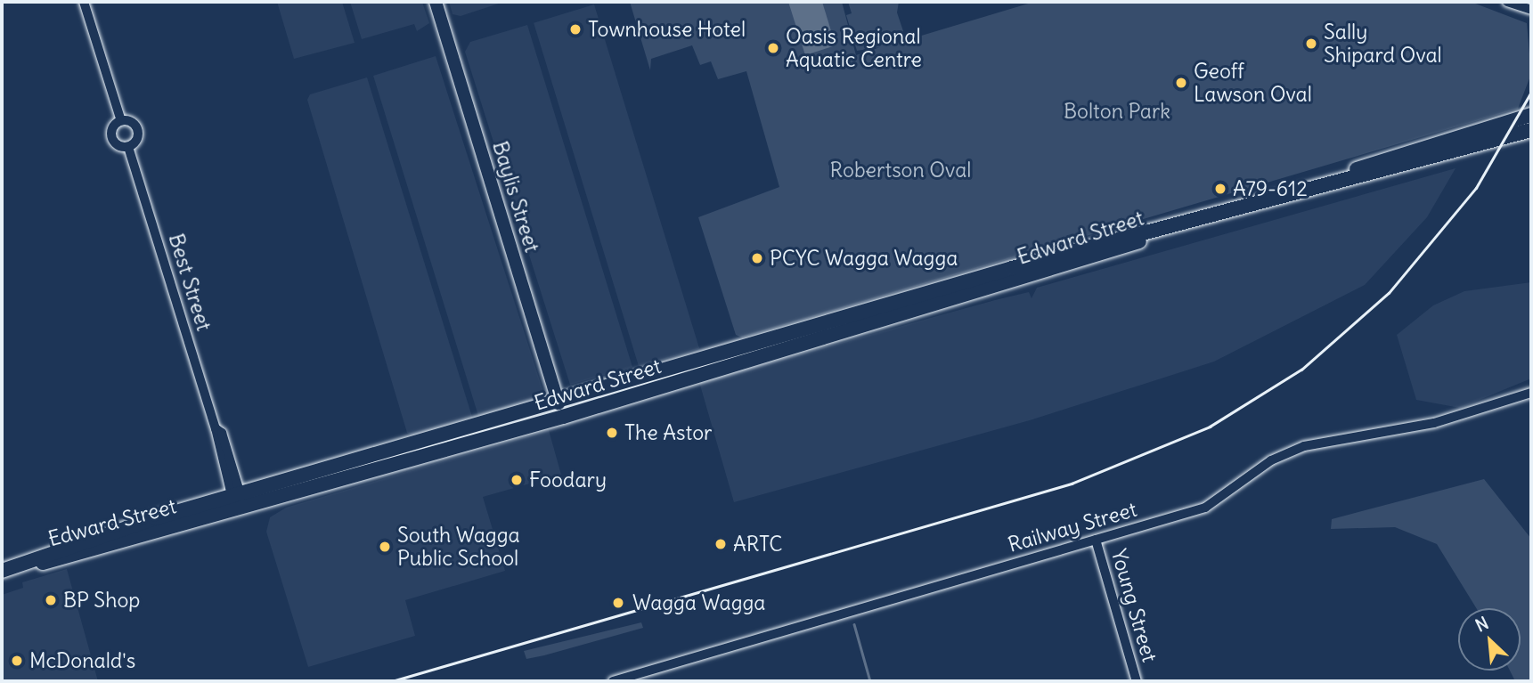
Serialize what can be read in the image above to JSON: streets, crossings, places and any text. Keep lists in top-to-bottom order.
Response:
{
  "streets": {
    "highway": ["Edward Street"],
    "main road": ["Baylis Street"],
    "street": ["Best Street", "Railway Street", "Young Street"]
  },
  "crossings": [
    ["Baylis Street", "Edward Street"],
    ["Edward Street", "Best Street"],
    ["Railway Street", "Young Street"]
  ],
  "parks": ["Bolton Park", "Robertson Oval"],
  "places": [
    "Townhouse Hotel",
    "Sally Shipard Oval",
    "Oasis Regional Aquatic Centre",
    "Geoff Lawson Oval",
    "A79-612",
    "PCYC Wagga Wagga",
    "The Astor",
    "Foodary",
    "ARTC",
    "South Wagga Public School",
    "BP Shop",
    "Wagga Wagga",
    "McDonald's"
  ],
  "north": "top left"
}
